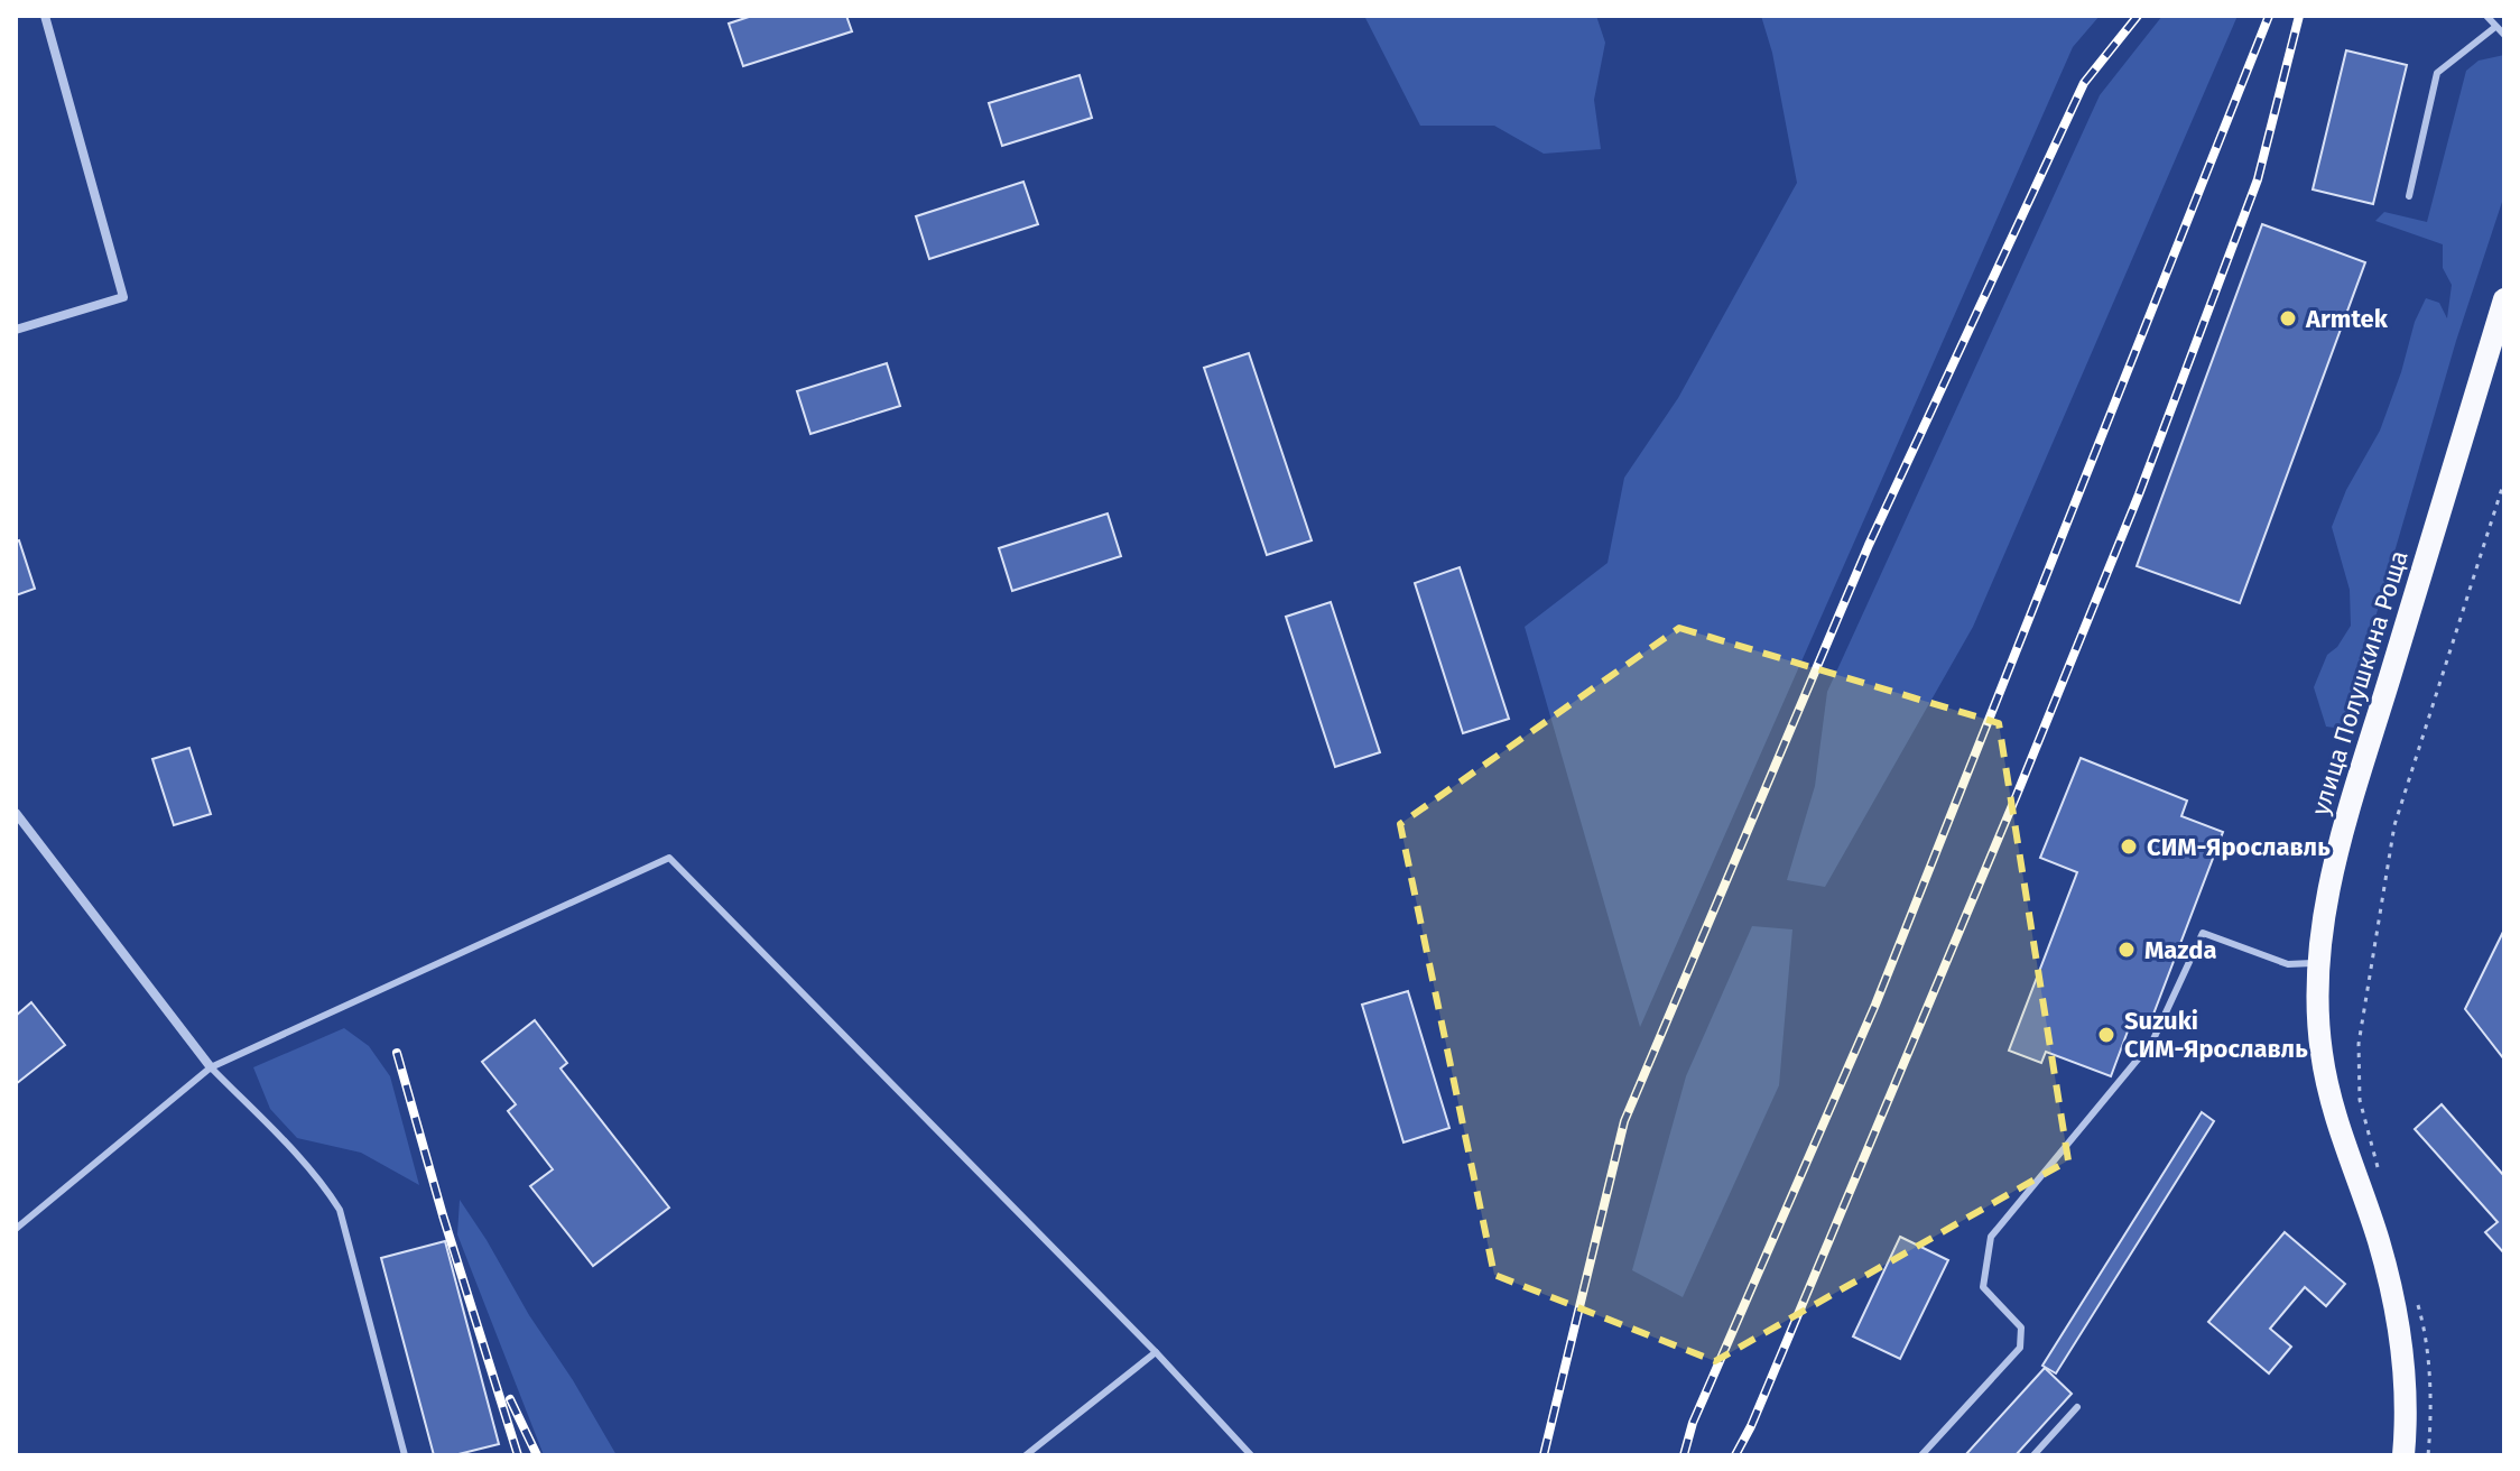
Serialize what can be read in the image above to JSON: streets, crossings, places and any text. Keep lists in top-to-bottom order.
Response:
{
  "streets": {
    "main road": ["улица Полушкина Роща"]
  },
  "places": [
    "Armtek",
    "СИМ-Ярославль",
    "Mazda",
    "Suzuki СИМ-Ярославль"
  ]
}
